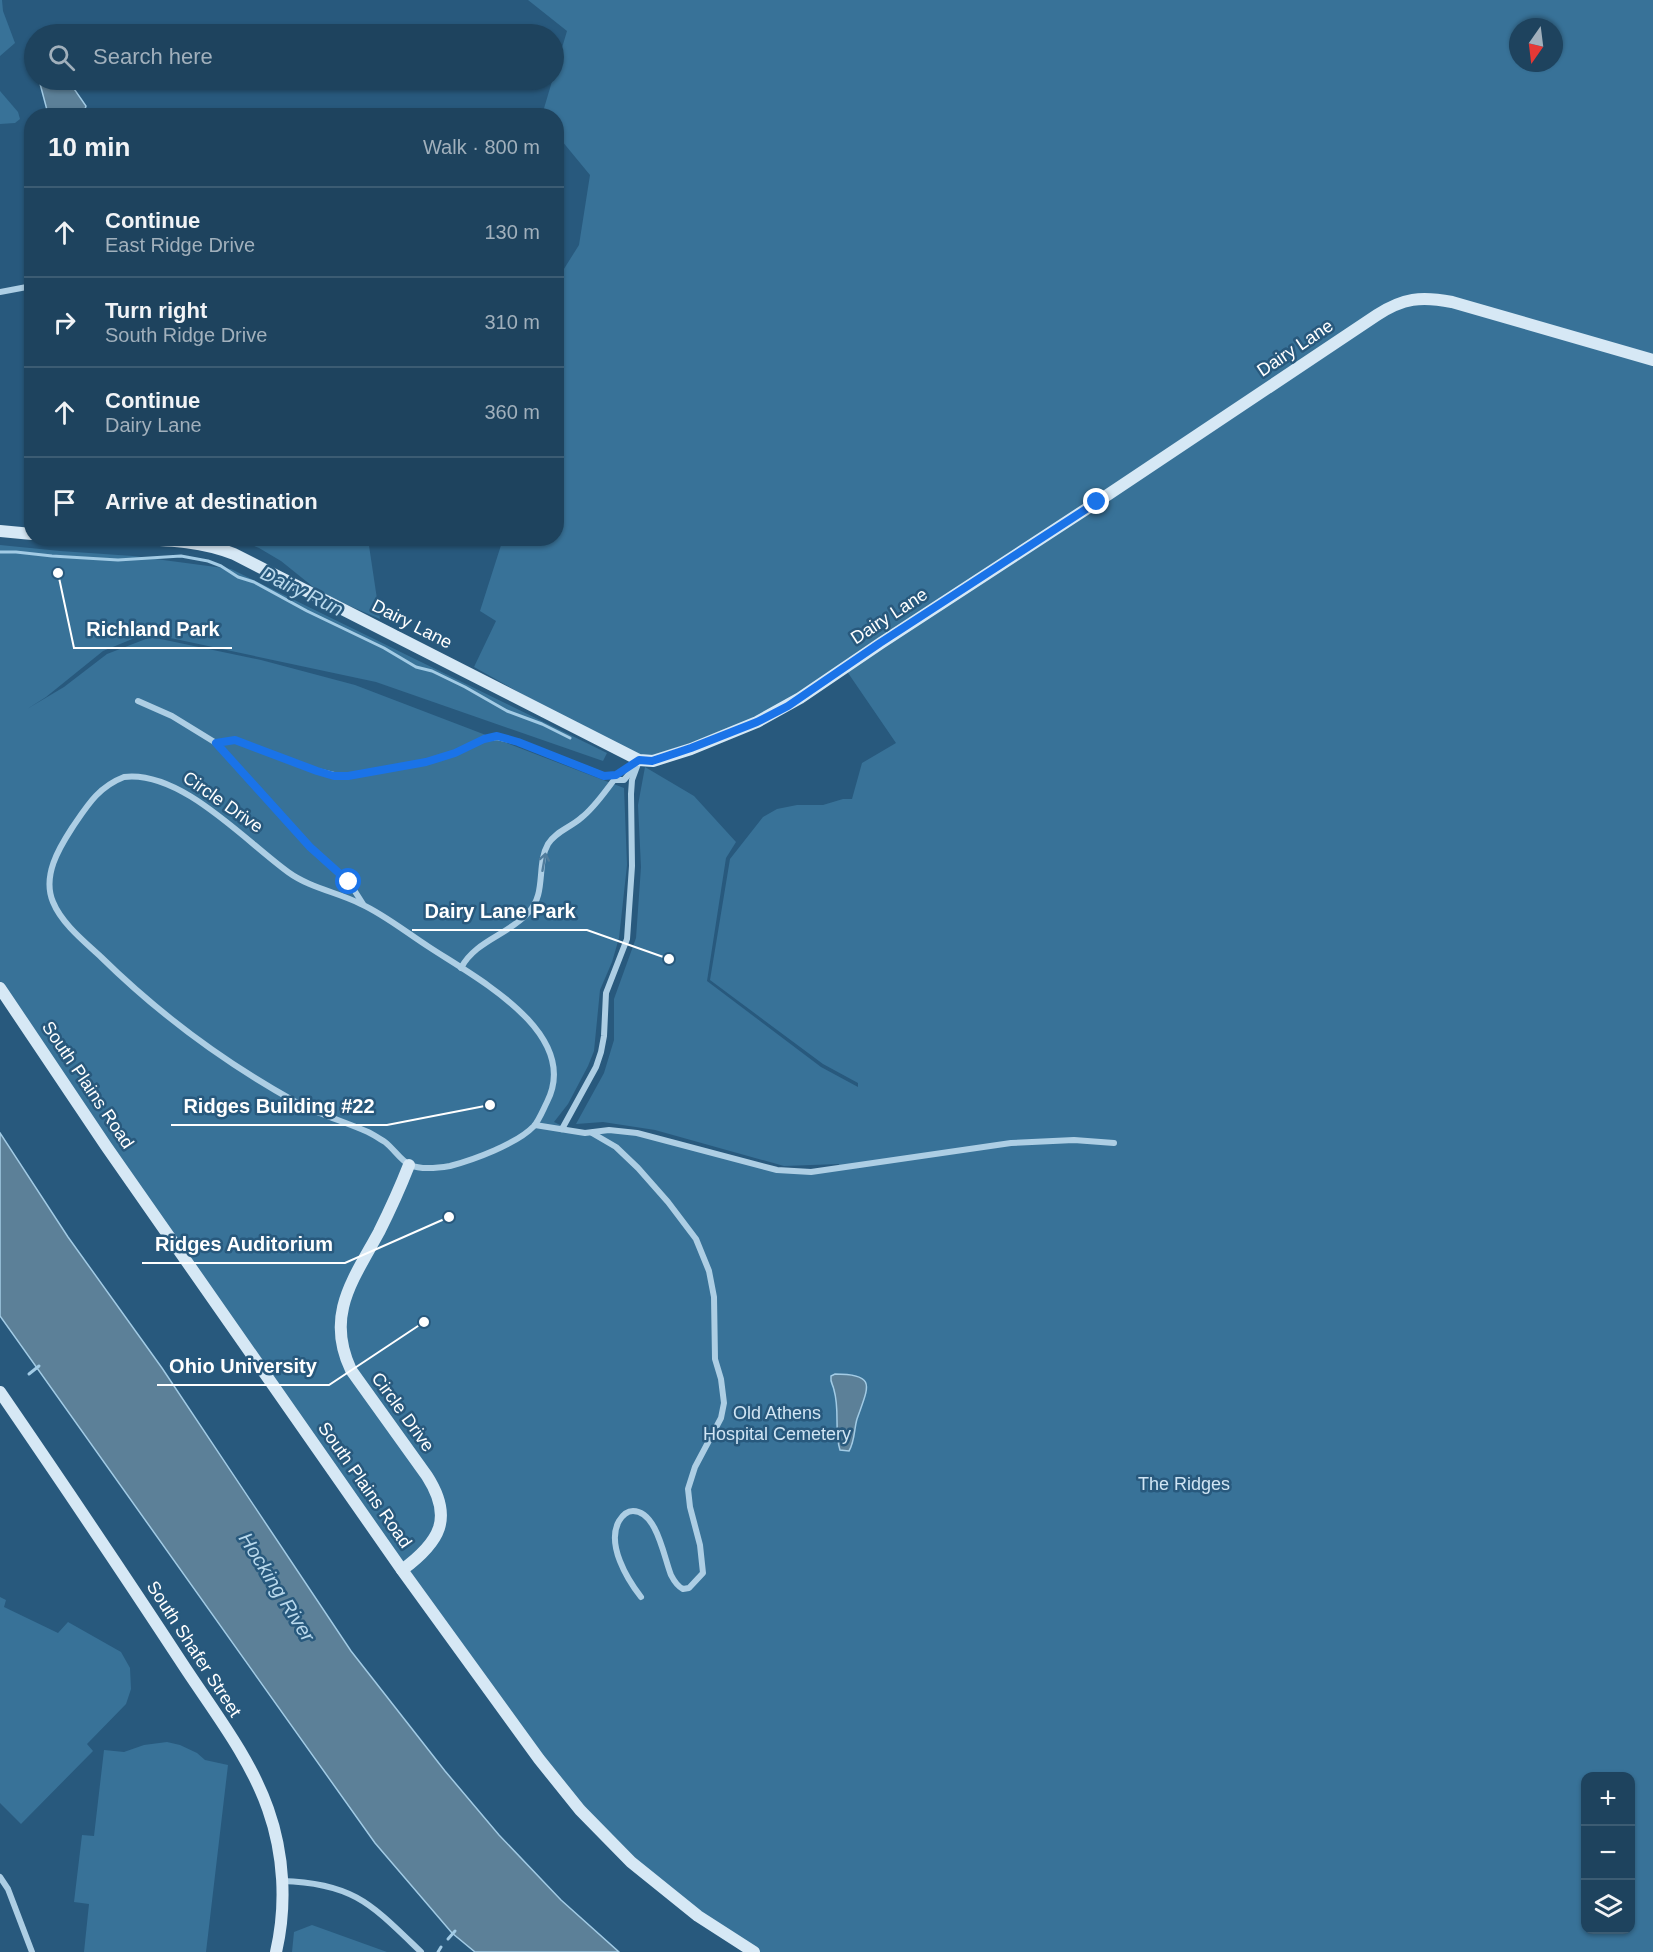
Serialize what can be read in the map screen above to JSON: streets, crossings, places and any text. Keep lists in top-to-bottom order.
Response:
{
  "streets": {
    "street": [
      "Dairy Lane",
      "Circle Drive",
      "South Plains Road",
      "South Shafer Street"
    ]
  },
  "crossings": [
    ["Circle Drive", "South Plains Road"]
  ],
  "water": ["Dairy Run", "Hocking River"],
  "parks": ["Old Athens Hospital Cemetery", "The Ridges"],
  "places": [
    "Richland Park",
    "Dairy Lane Park",
    "Ridges Building #22",
    "Ridges Auditorium",
    "Ohio University"
  ],
  "north": "bottom",
  "page": {
    "search": "Search here",
    "heading": ["10 min", "Walk · 800 m"],
    "list": [
      ["Continue", "East Ridge Drive", "130 m"],
      ["Turn right", "South Ridge Drive", "310 m"],
      ["Continue", "Dairy Lane", "360 m"],
      "Arrive at destination"
    ],
    "map_buttons": ["+", "−"]
  }
}
